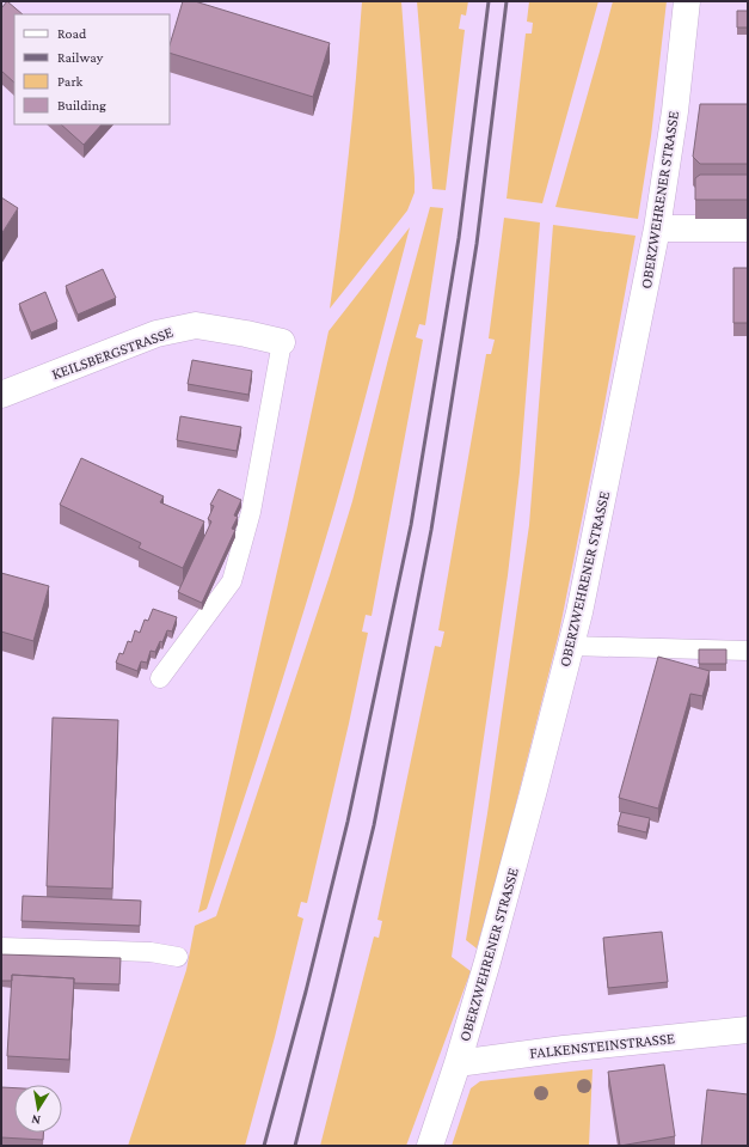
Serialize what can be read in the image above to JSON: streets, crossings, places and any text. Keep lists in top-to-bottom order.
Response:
{
  "streets": {
    "street": ["OBERZWEHRENER STRASSE", "KEILSBERGSTRASSE", "FALKENSTEINSTRASSE"]
  },
  "crossings": [
    ["OBERZWEHRENER STRASSE", "FALKENSTEINSTRASSE"]
  ],
  "legend": [
    "Road",
    "Railway",
    "Park",
    "Building"
  ],
  "north": "bottom"
}
